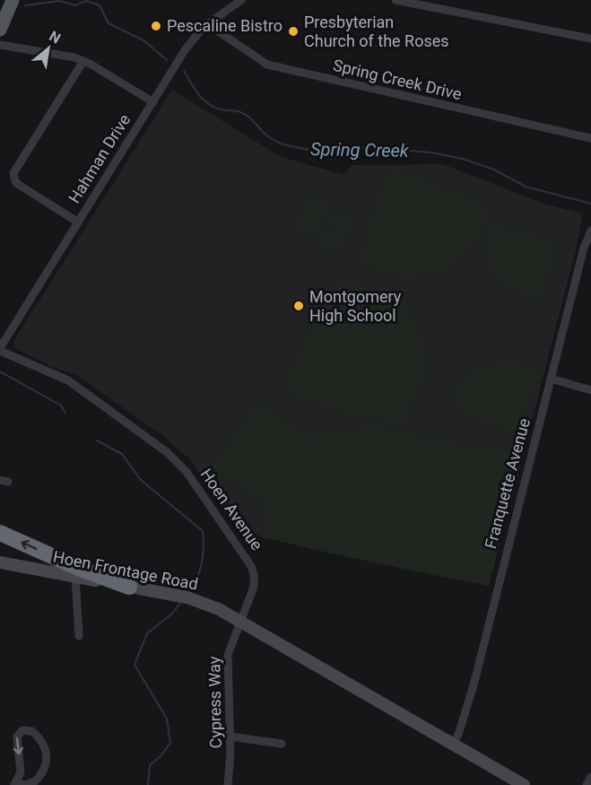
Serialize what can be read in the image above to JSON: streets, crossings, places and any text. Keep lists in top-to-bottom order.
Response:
{
  "streets": {
    "street": [
      "Spring Creek Drive",
      "Hahman Drive",
      "Franquette Avenue",
      "Hoen Avenue",
      "Hoen Frontage Road",
      "Cypress Way"
    ]
  },
  "crossings": [
    ["Spring Creek Drive", "Hahman Drive"],
    ["Hahman Drive", "Hoen Avenue"],
    ["Hoen Avenue", "Hoen Frontage Road"],
    ["Hoen Avenue", "Cypress Way"],
    ["Hoen Frontage Road", "Cypress Way"]
  ],
  "water": ["Spring Creek"],
  "places": ["Pescaline Bistro", "Presbyterian Church of the Roses", "Montgomery High School"],
  "north": "top right"
}
